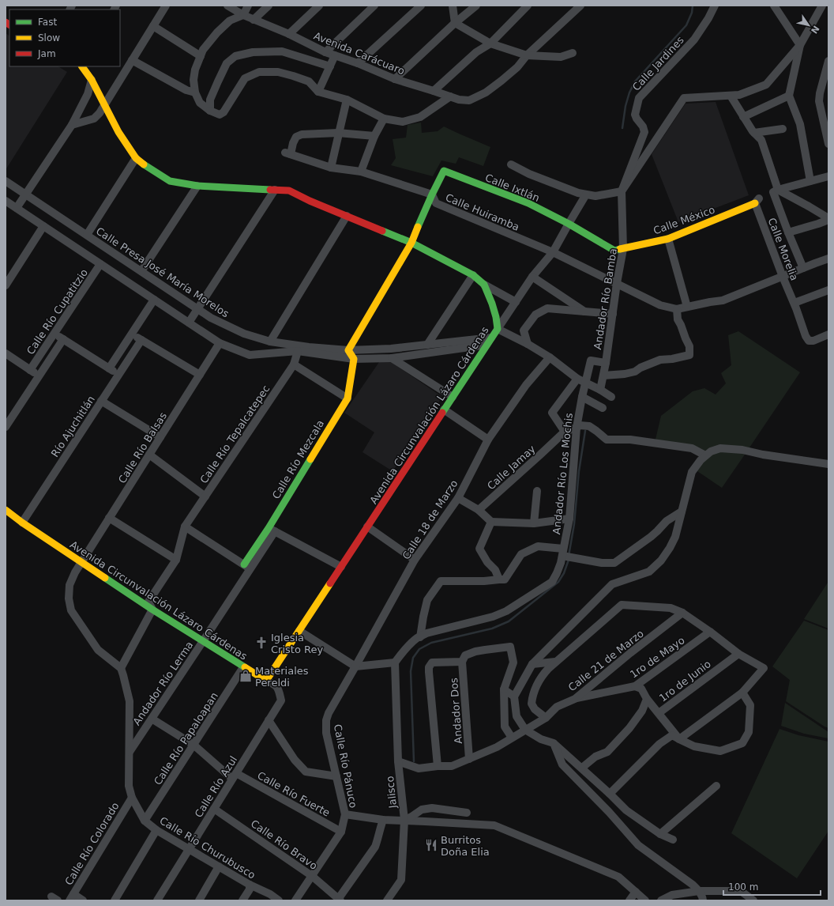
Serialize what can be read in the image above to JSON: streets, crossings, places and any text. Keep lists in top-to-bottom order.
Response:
{
  "streets": {
    "street": [
      "Avenida Carácuaro",
      "Calle Jardines",
      "Calle Ixtlán",
      "Calle Huiramba",
      "Calle México",
      "Calle Morelia",
      "Calle Presa José María Morelos",
      "Andador Río Bamba",
      "Calle Río Cupatitzio",
      "Avenida Circunvalación Lázaro Cárdenas",
      "Río Ajuchitlán",
      "Calle Río Tepalcatepec",
      "Calle Río Balsas",
      "Calle Río Mezcala",
      "Calle Jamay",
      "Andador Río Los Mochis",
      "Calle 18 de Marzo",
      "1ro de Mayo",
      "Calle 21 de Marzo",
      "1ro de Junio",
      "Andador Río Lerma",
      "Andador Dos",
      "Calle Río Papaloapan",
      "Calle Río Pánuco",
      "Calle Río Azul",
      "Jalisco",
      "Calle Río Fuerte",
      "Calle Río Colorado",
      "Calle Río Bravo",
      "Calle Río Churubusco"
    ]
  },
  "crossings": [
    ["Calle Jardines", "Andador Río Bamba"],
    ["Calle Ixtlán", "Calle Huiramba"],
    ["Calle Ixtlán", "Calle México"],
    ["Calle Huiramba", "Andador Río Bamba"],
    ["Calle México", "Calle Morelia"],
    ["Calle México", "Andador Río Bamba"],
    ["Calle Presa José María Morelos", "Avenida Circunvalación Lázaro Cárdenas"],
    ["Andador Río Bamba", "Andador Río Los Mochis"],
    ["Avenida Circunvalación Lázaro Cárdenas", "Río Ajuchitlán"],
    ["Avenida Circunvalación Lázaro Cárdenas", "Calle Río Tepalcatepec"],
    ["Avenida Circunvalación Lázaro Cárdenas", "Calle Río Balsas"],
    ["Avenida Circunvalación Lázaro Cárdenas", "Andador Río Lerma"],
    ["Avenida Circunvalación Lázaro Cárdenas", "Calle Río Papaloapan"],
    ["Avenida Circunvalación Lázaro Cárdenas", "Calle Río Azul"],
    ["Calle Río Mezcala", "Andador Río Lerma"],
    ["Calle Jamay", "Andador Río Los Mochis"],
    ["Andador Río Los Mochis", "Jalisco"],
    ["Calle 18 de Marzo", "Calle Río Pánuco"],
    ["1ro de Mayo", "Calle 21 de Marzo"],
    ["1ro de Mayo", "1ro de Junio"],
    ["Calle 21 de Marzo", "Andador Dos"],
    ["Calle 21 de Marzo", "Jalisco"],
    ["Andador Río Lerma", "Calle Río Fuerte"],
    ["Andador Río Lerma", "Calle Río Churubusco"],
    ["Calle Río Papaloapan", "Calle Río Fuerte"],
    ["Calle Río Papaloapan", "Calle Río Churubusco"],
    ["Calle Río Pánuco", "Calle Río Fuerte"],
    ["Calle Río Pánuco", "Calle Río Bravo"],
    ["Calle Río Azul", "Calle Río Fuerte"],
    ["Calle Río Azul", "Calle Río Bravo"],
    ["Calle Río Azul", "Calle Río Churubusco"],
    ["Jalisco", "Calle Río Fuerte"],
    ["Calle Río Colorado", "Calle Río Churubusco"]
  ],
  "places": {
    "church": ["Iglesia Cristo Rey"],
    "shop": ["Materiales Pereldi"],
    "restaurant": ["Burritos Doña Elia"]
  },
  "legend": ["Fast", "Slow", "Jam"],
  "scale_bar": "100 m",
  "north": "bottom right"
}
